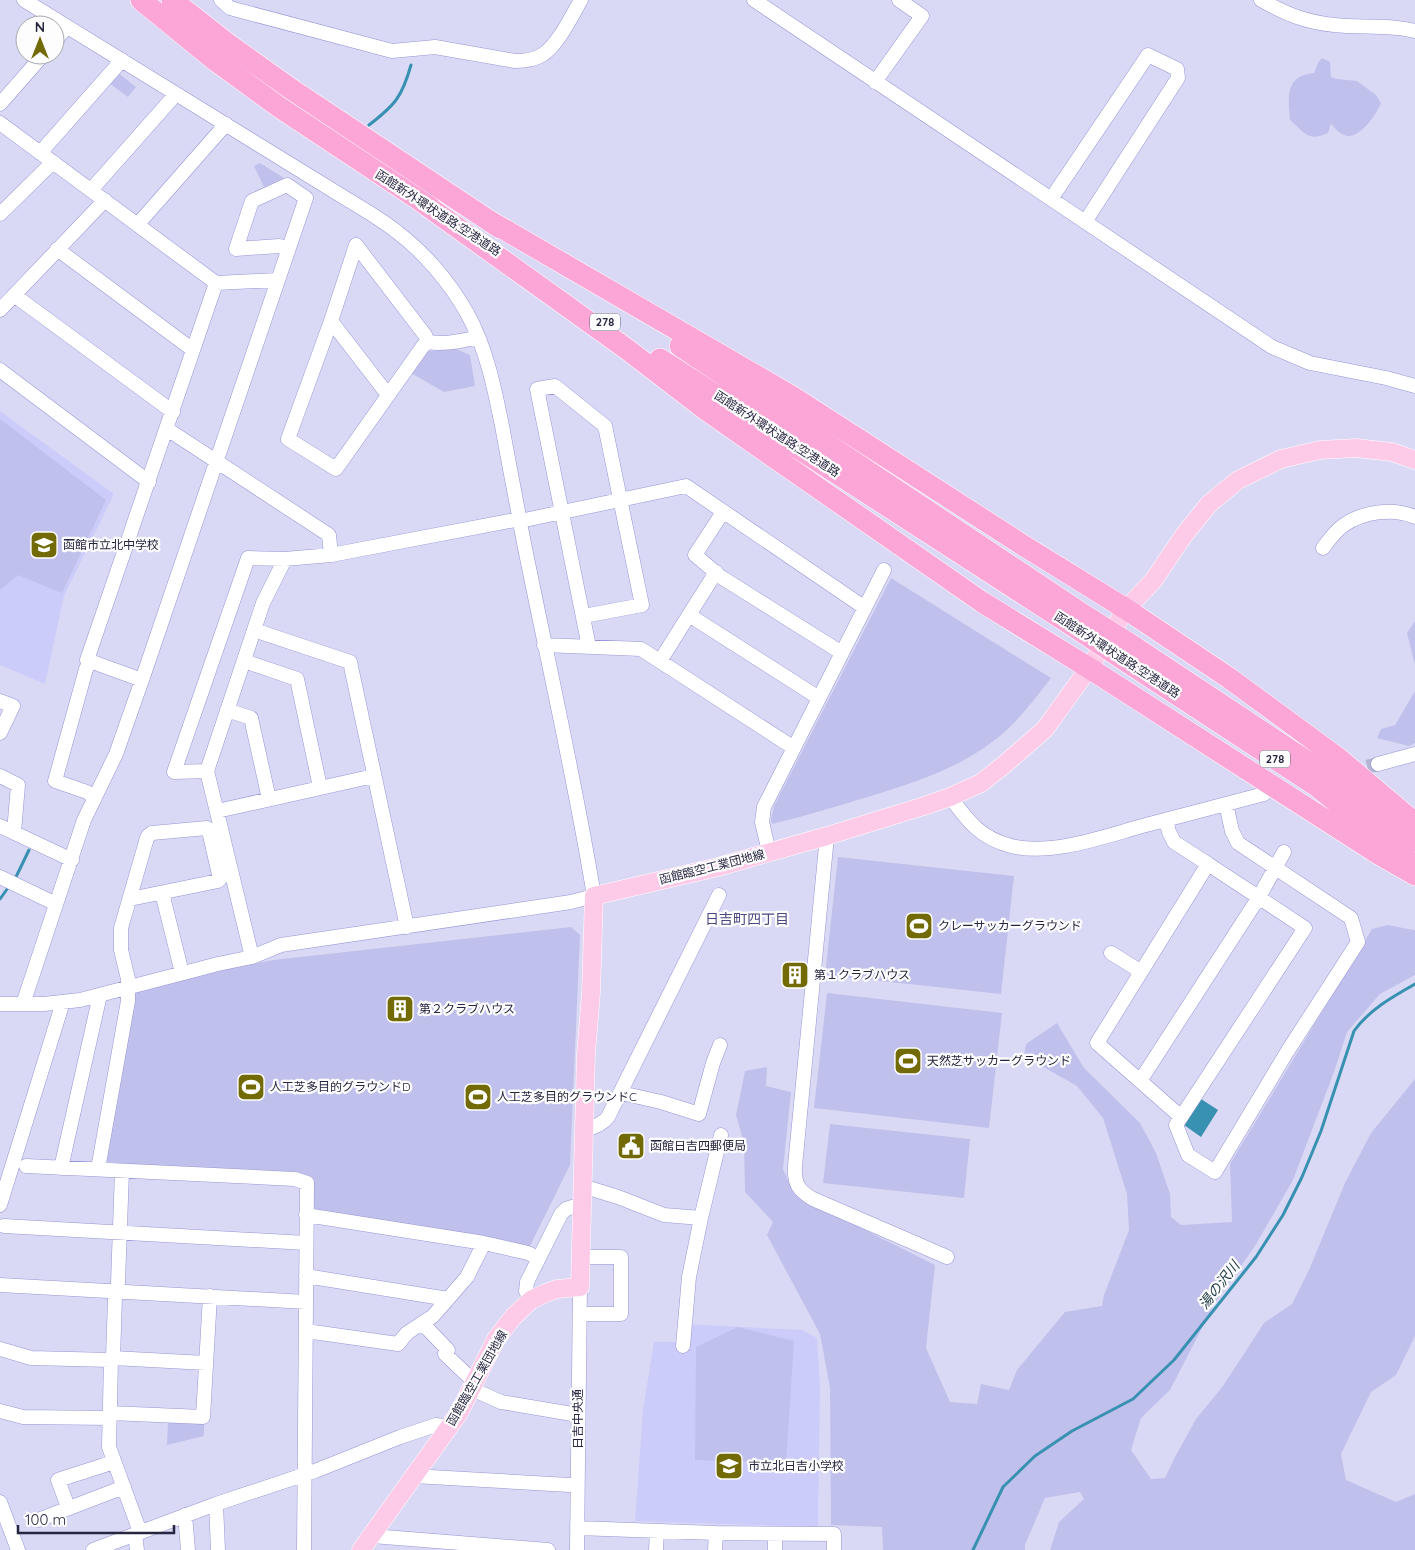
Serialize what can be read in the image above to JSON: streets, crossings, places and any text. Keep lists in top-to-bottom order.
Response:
{
  "streets": {
    "highway": ["函館新外環状道路;空港道路", "278"],
    "main road": ["函館臨空工業団地線"],
    "street": ["日吉中央通"]
  },
  "crossings": [
    ["函館臨空工業団地線", "日吉中央通"]
  ],
  "districts": ["日吉町四丁目"],
  "water": ["湯の沢川"],
  "places": {
    "school or university": ["函館市立北中学校", "市立北日吉小学校"],
    "sports": [
      "クレーサッカーグラウンド",
      "天然芝サッカーグラウンド",
      "人工芝多目的グラウンドD",
      "人工芝多目的グラウンドC"
    ],
    "building": ["第１クラブハウス", "第２クラブハウス"],
    "public building": ["函館日吉四郵便局"]
  },
  "scale_bar": "100 m",
  "north": "top"
}
